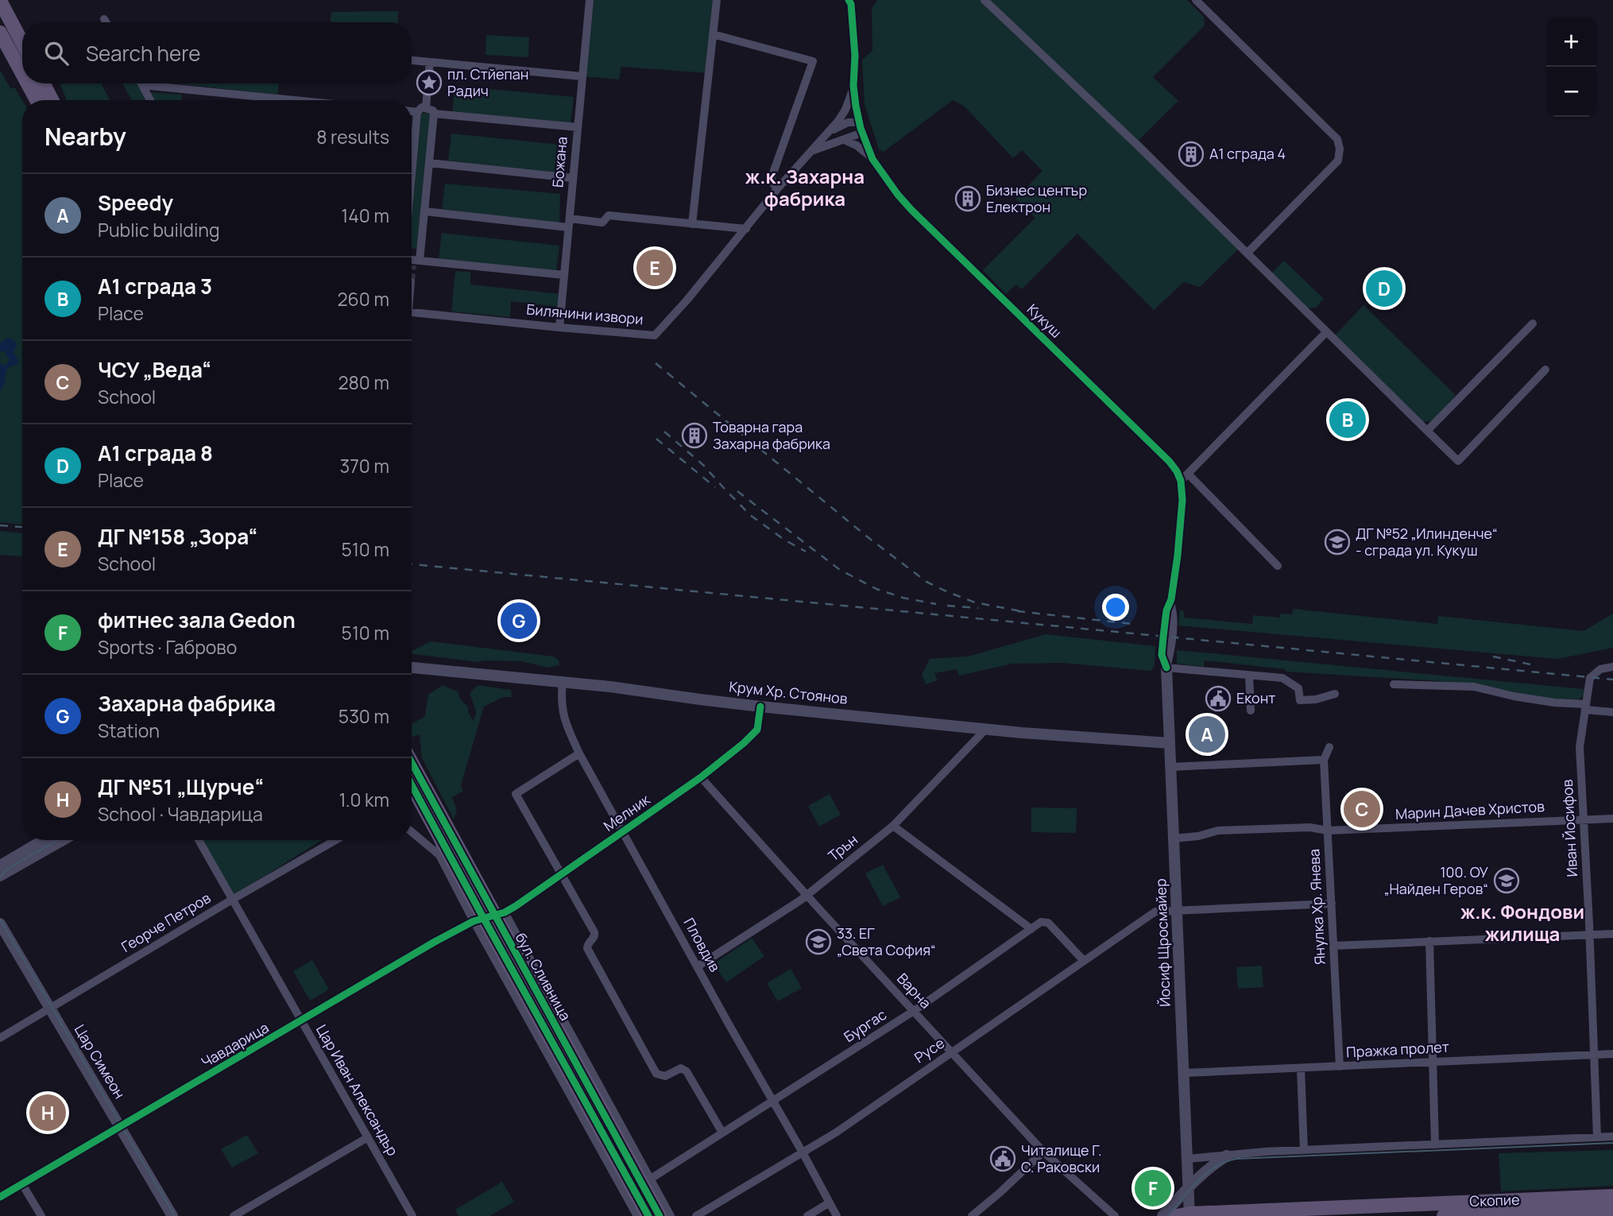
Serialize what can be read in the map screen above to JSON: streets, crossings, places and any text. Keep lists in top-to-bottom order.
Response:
{
  "streets": {
    "main road": ["бул. Сливница", "Скопие"],
    "street": [
      "Божана",
      "Билянини извори",
      "Кукуш",
      "Крум Хр. Стоянов",
      "Марин Дачев Христов",
      "Мелник",
      "Иван Йосифов",
      "Трън",
      "Янулка Хр. Янева",
      "Георче Петров",
      "Йосиф Щросмайер",
      "Пловдив",
      "Варна",
      "Бургас",
      "Чавдарица",
      "Пражка пролет",
      "Русе",
      "Цар Симеон",
      "Цар Иван Александър"
    ]
  },
  "crossings": [
    ["Божана", "Билянини извори"],
    ["Билянини извори", "Кукуш"],
    ["Крум Хр. Стоянов", "Мелник"],
    ["Крум Хр. Стоянов", "Трън"],
    ["Крум Хр. Стоянов", "Йосиф Щросмайер"],
    ["Крум Хр. Стоянов", "Пловдив"],
    ["Марин Дачев Христов", "Иван Йосифов"],
    ["Марин Дачев Христов", "Янулка Хр. Янева"],
    ["Марин Дачев Христов", "Йосиф Щросмайер"],
    ["Мелник", "Пловдив"],
    ["Мелник", "бул. Сливница"],
    ["Мелник", "Варна"],
    ["Мелник", "Чавдарица"],
    ["Иван Йосифов", "Пражка пролет"],
    ["Трън", "Пловдив"],
    ["Трън", "Варна"],
    ["Янулка Хр. Янева", "Пражка пролет"],
    ["Янулка Хр. Янева", "Русе"],
    ["Георче Петров", "Цар Симеон"],
    ["Георче Петров", "Цар Иван Александър"],
    ["Йосиф Щросмайер", "Пражка пролет"],
    ["Йосиф Щросмайер", "Русе"],
    ["Йосиф Щросмайер", "Скопие"],
    ["Пловдив", "Бургас"],
    ["Пловдив", "Русе"],
    ["бул. Сливница", "Бургас"],
    ["бул. Сливница", "Чавдарица"],
    ["Варна", "Бургас"],
    ["Варна", "Русе"],
    ["Чавдарица", "Цар Симеон"],
    ["Чавдарица", "Цар Иван Александър"]
  ],
  "districts": ["ж.к. Захарна фабрика", "ж.к. Фондови жилища"],
  "places": {
    "place": ["пл. Стйепан Радич"],
    "building": ["А1 сграда 4", "Бизнес център Електрон", "Товарна гара Захарна фабрика"],
    "school or university": ["ДГ №52 „Илинденче“ - сграда ул. Кукуш", "100. ОУ „Найден Геров“", "33. ЕГ „Света София“"],
    "public building": ["Еконт", "Читалище Г. С. Раковски"]
  },
  "page": {
    "map_buttons": ["+", "−"],
    "search": "Search here",
    "heading": ["Nearby", "8 results"],
    "list": [
      {
        "mark": "A",
        "name": "Speedy",
        "note": "Public building",
        "value": "140 m"
      },
      {
        "mark": "B",
        "name": "А1 сграда 3",
        "note": "Place",
        "value": "260 m"
      },
      {
        "mark": "C",
        "name": "ЧСУ „Веда“",
        "note": "School",
        "value": "280 m"
      },
      {
        "mark": "D",
        "name": "А1 сграда 8",
        "note": "Place",
        "value": "370 m"
      },
      {
        "mark": "E",
        "name": "ДГ №158 „Зора“",
        "note": "School",
        "value": "510 m"
      },
      {
        "mark": "F",
        "name": "фитнес зала Gedon",
        "note": "Sports · Габрово",
        "value": "510 m"
      },
      {
        "mark": "G",
        "name": "Захарна фабрика",
        "note": "Station",
        "value": "530 m"
      },
      {
        "mark": "H",
        "name": "ДГ №51 „Щурче“",
        "note": "School · Чавдарица",
        "value": "1.0 km"
      }
    ],
    "pins": [
      "E",
      "D",
      "B",
      "G",
      "A",
      "C",
      "H",
      "F"
    ]
  }
}
